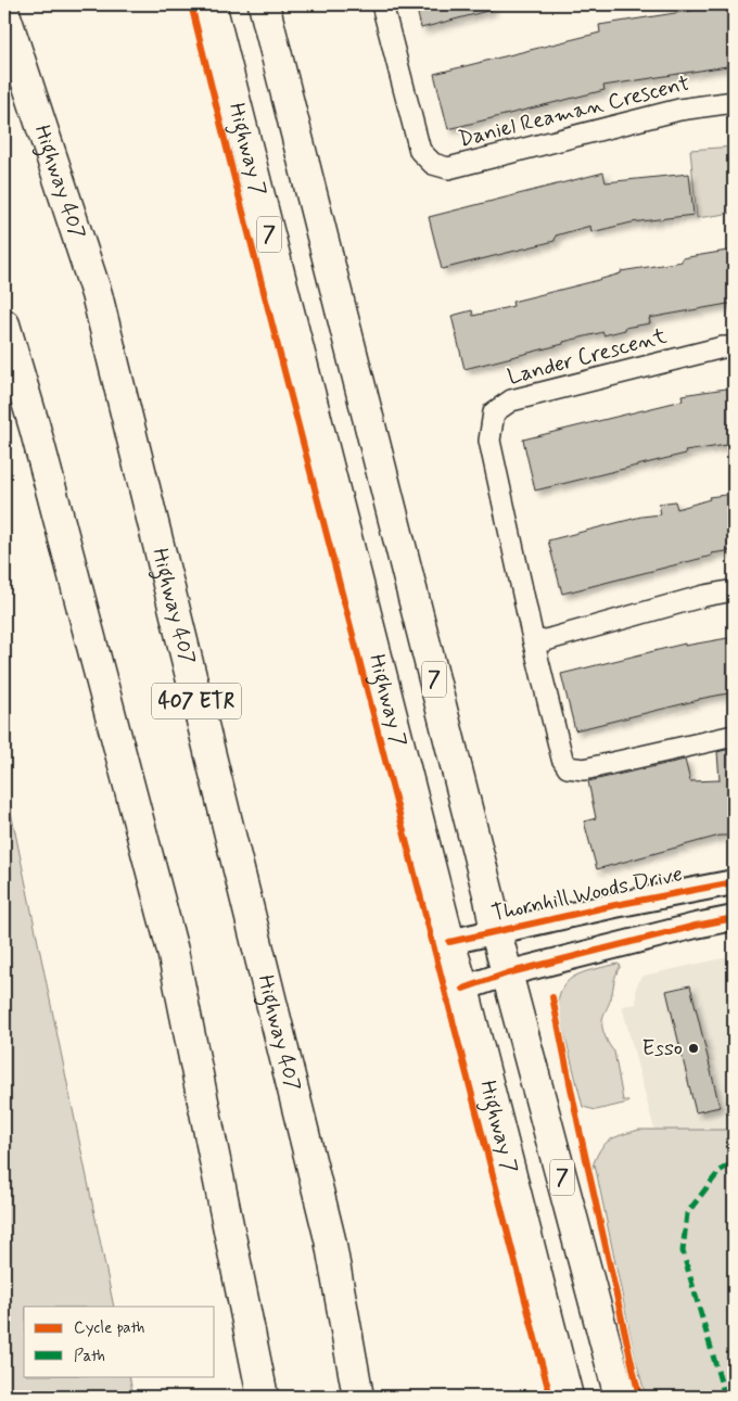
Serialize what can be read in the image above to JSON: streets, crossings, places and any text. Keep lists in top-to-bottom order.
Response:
{
  "streets": {
    "main road": [
      "Highway 7",
      "Highway 407",
      "7",
      "407 ETR"
    ],
    "street": ["Daniel Reaman Crescent", "Lander Crescent", "Thornhill Woods Drive"]
  },
  "crossings": [
    ["Highway 7", "Thornhill Woods Drive"],
    ["7", "Thornhill Woods Drive"]
  ],
  "places": ["Esso"],
  "legend": ["Cycle path", "Path"]
}
